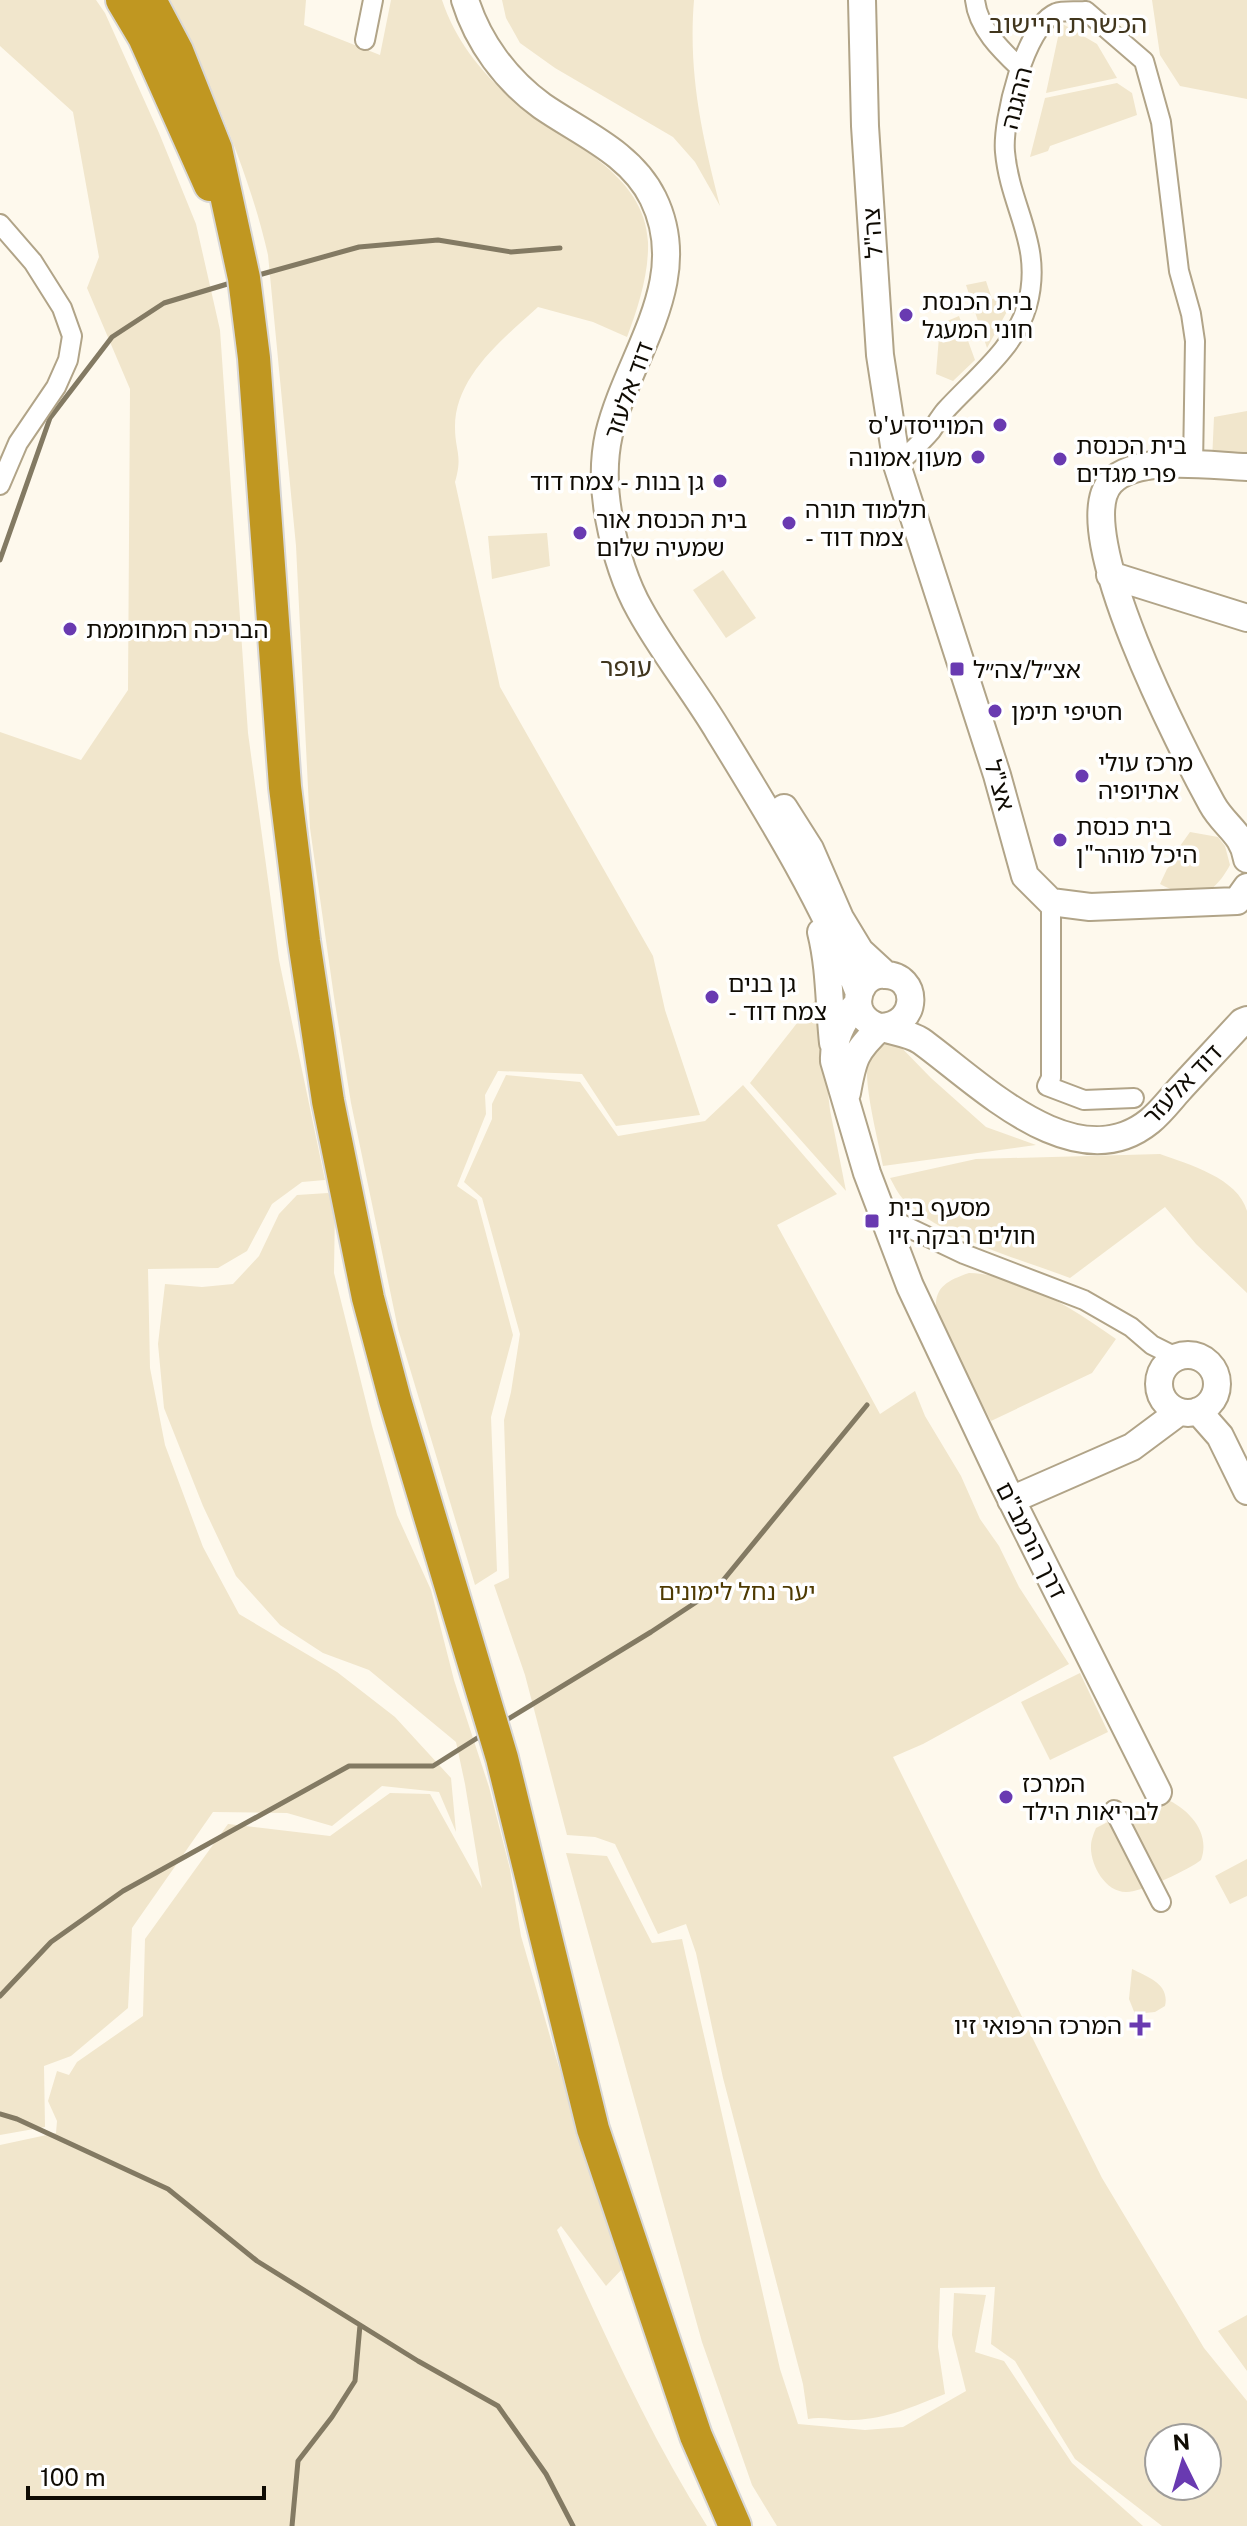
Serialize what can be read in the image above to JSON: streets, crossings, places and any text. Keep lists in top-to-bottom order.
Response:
{
  "streets": {
    "street": [
      "ההגנה",
      "צה\"ל",
      "דוד אלעזר",
      "אצ\"ל",
      "דרך הרמב\"ם"
    ]
  },
  "crossings": [
    ["ההגנה", "צה\"ל"],
    ["ההגנה", "אצ\"ל"],
    ["צה\"ל", "אצ\"ל"],
    ["דוד אלעזר", "דרך הרמב\"ם"]
  ],
  "districts": ["הכשרת היישוב", "עופר"],
  "parks": ["יער נחל לימונים"],
  "places": {
    "other": [
      "בית הכנסת חוני המעגל",
      "המוייסדע'ס",
      "מעון אמונה",
      "בית הכנסת פרי מגדים",
      "גן בנות - צמח דוד",
      "תלמוד תורה - צמח דוד",
      "בית הכנסת אור שמעיה שלום",
      "הבריכה המחוממת",
      "חטיפי תימן",
      "מרכז עולי אתיופיה",
      "בית כנסת היכל מוהר\"ן",
      "גן בנים - צמח דוד",
      "המרכז לבריאות הילד"
    ],
    "transit": ["אצ״ל/צה״ל", "מסעף בית חולים רבקה זיו"],
    "health": ["המרכז הרפואי זיו"]
  },
  "scale_bar": "100 m",
  "north": "top"
}
